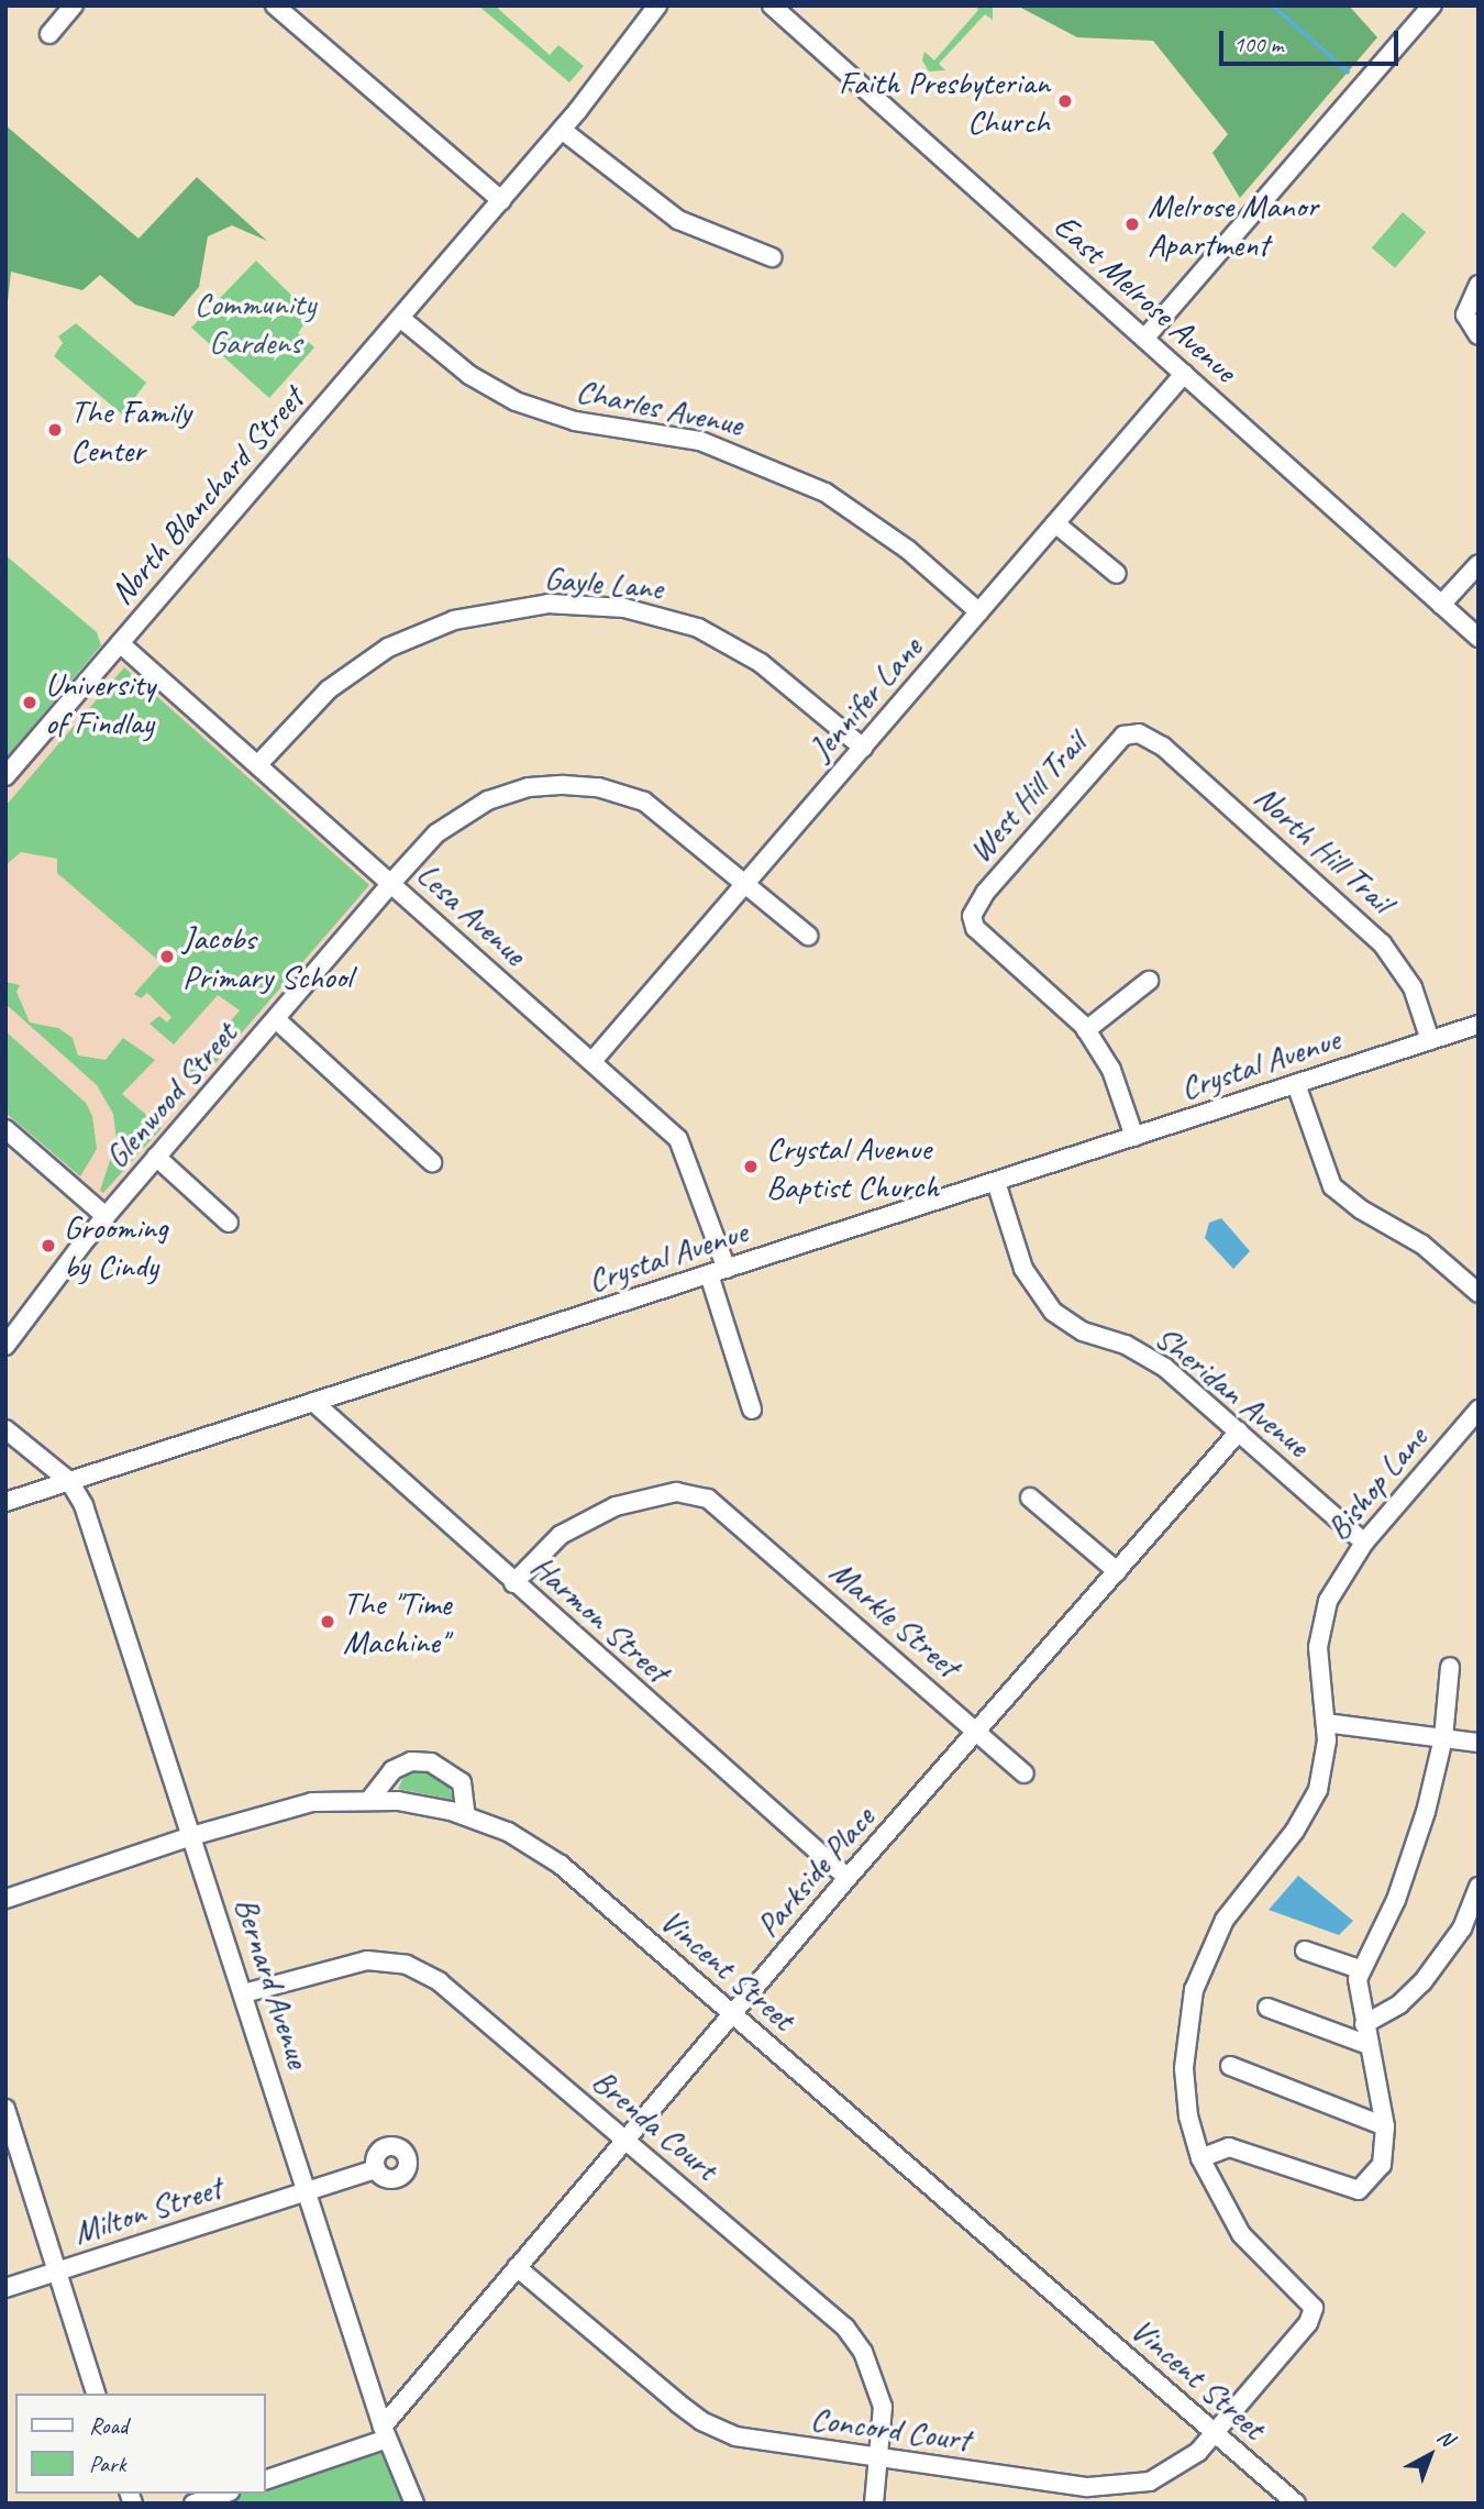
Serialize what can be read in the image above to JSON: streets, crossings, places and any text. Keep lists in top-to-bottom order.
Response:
{
  "streets": {
    "street": [
      "East Melrose Avenue",
      "Charles Avenue",
      "North Blanchard Street",
      "Gayle Lane",
      "Jennifer Lane",
      "West Hill Trail",
      "North Hill Trail",
      "Lesa Avenue",
      "Crystal Avenue",
      "Glenwood Street",
      "Sheridan Avenue",
      "Bishop Lane",
      "Harmon Street",
      "Markle Street",
      "Parkside Place",
      "Vincent Street",
      "Bernard Avenue",
      "Brenda Court",
      "Milton Street",
      "Concord Court"
    ]
  },
  "crossings": [
    ["East Melrose Avenue", "Jennifer Lane"],
    ["Charles Avenue", "North Blanchard Street"],
    ["Charles Avenue", "Jennifer Lane"],
    ["North Blanchard Street", "Lesa Avenue"],
    ["Gayle Lane", "Jennifer Lane"],
    ["Gayle Lane", "Lesa Avenue"],
    ["Jennifer Lane", "Lesa Avenue"],
    ["Jennifer Lane", "Glenwood Street"],
    ["West Hill Trail", "North Hill Trail"],
    ["North Hill Trail", "Crystal Avenue"],
    ["Lesa Avenue", "Crystal Avenue"],
    ["Lesa Avenue", "Glenwood Street"],
    ["Crystal Avenue", "Sheridan Avenue"],
    ["Crystal Avenue", "Harmon Street"],
    ["Crystal Avenue", "Bernard Avenue"],
    ["Sheridan Avenue", "Bishop Lane"],
    ["Sheridan Avenue", "Parkside Place"],
    ["Harmon Street", "Markle Street"],
    ["Harmon Street", "Parkside Place"],
    ["Markle Street", "Parkside Place"],
    ["Parkside Place", "Vincent Street"],
    ["Parkside Place", "Bernard Avenue"],
    ["Parkside Place", "Brenda Court"],
    ["Parkside Place", "Concord Court"],
    ["Vincent Street", "Bernard Avenue"],
    ["Vincent Street", "Concord Court"],
    ["Bernard Avenue", "Brenda Court"],
    ["Bernard Avenue", "Milton Street"],
    ["Brenda Court", "Concord Court"]
  ],
  "parks": ["Community Gardens"],
  "places": [
    "Faith Presbyterian Church",
    "Melrose Manor Apartment",
    "The Family Center",
    "University of Findlay",
    "Jacobs Primary School",
    "Crystal Avenue Baptist Church",
    "Grooming by Cindy",
    "The \"Time Machine\""
  ],
  "legend": ["Road", "Park"],
  "scale_bar": "100 m",
  "north": "top right"
}
